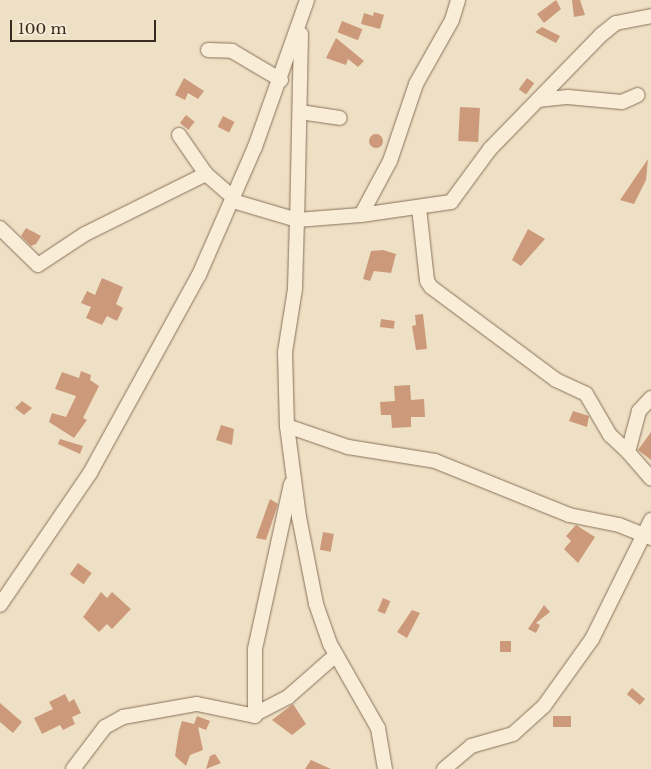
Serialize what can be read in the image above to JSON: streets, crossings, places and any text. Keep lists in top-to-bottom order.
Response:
{
  "scale_bar": "100 m"
}
